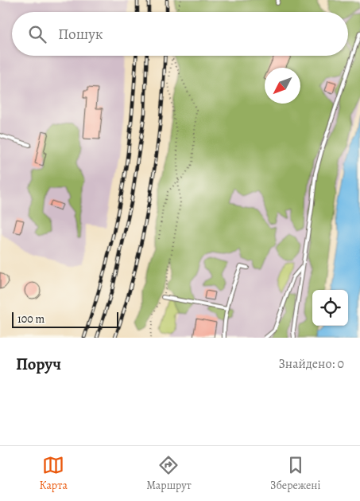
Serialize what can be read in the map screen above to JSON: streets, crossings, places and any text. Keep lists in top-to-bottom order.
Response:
{
  "scale_bar": "100 m",
  "north": "bottom left",
  "page": {
    "search": "Пошук",
    "scale": "100 m",
    "heading": ["Поруч", "Знайдено: 0"],
    "nav": ["Карта", "Маршрут", "Збережені"]
  }
}
